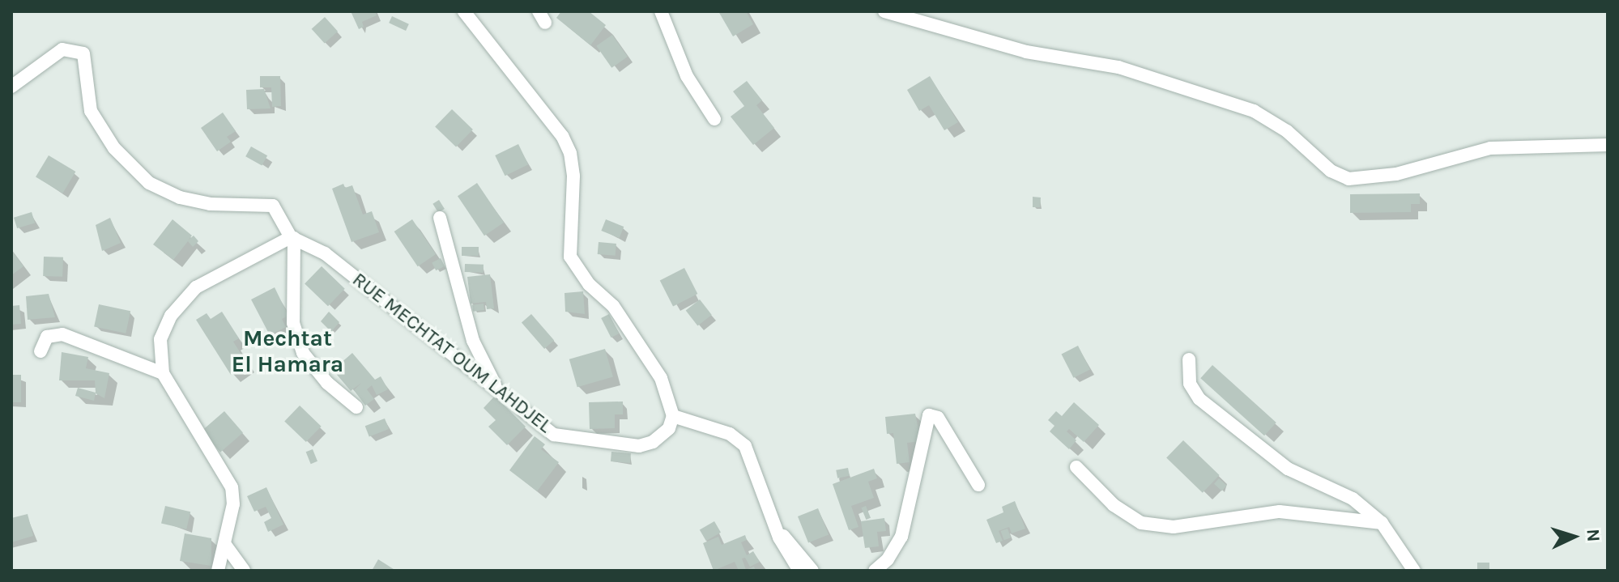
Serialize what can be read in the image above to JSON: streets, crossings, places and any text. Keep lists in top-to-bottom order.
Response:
{
  "streets": {
    "street": ["RUE MECHTAT OUM LAHDJEL"]
  },
  "districts": ["Mechtat El Hamara"],
  "north": "right"
}
